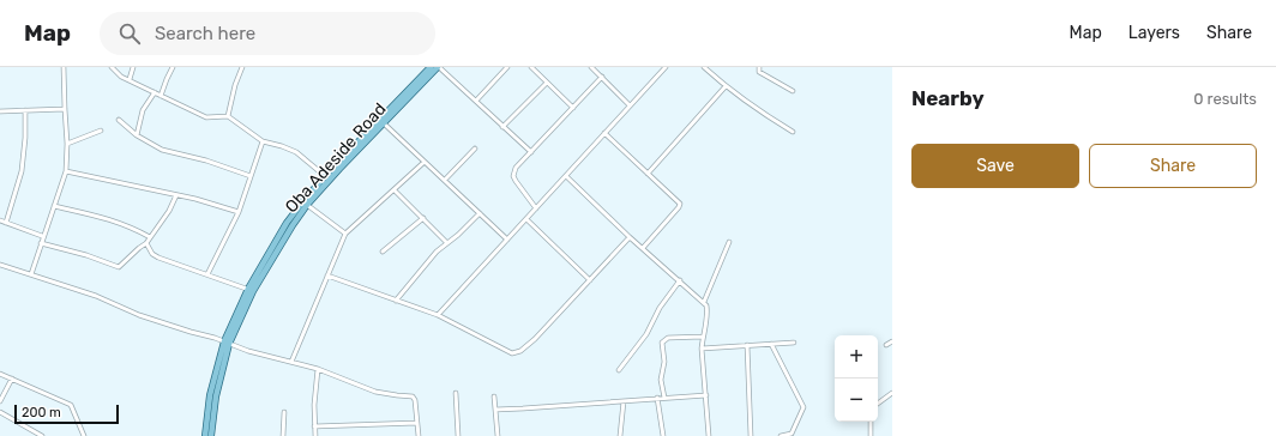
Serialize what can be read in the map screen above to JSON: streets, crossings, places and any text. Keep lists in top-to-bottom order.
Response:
{
  "streets": {
    "main road": ["Oba Adeside Road"]
  },
  "scale_bar": "200 m",
  "page": {
    "header": "Map",
    "search": "Search here",
    "nav": ["Map", "Layers", "Share"],
    "heading": ["Nearby", "0 results"],
    "buttons": ["Save", "Share"],
    "map_buttons": ["+", "−"],
    "scale": "200 m"
  }
}
